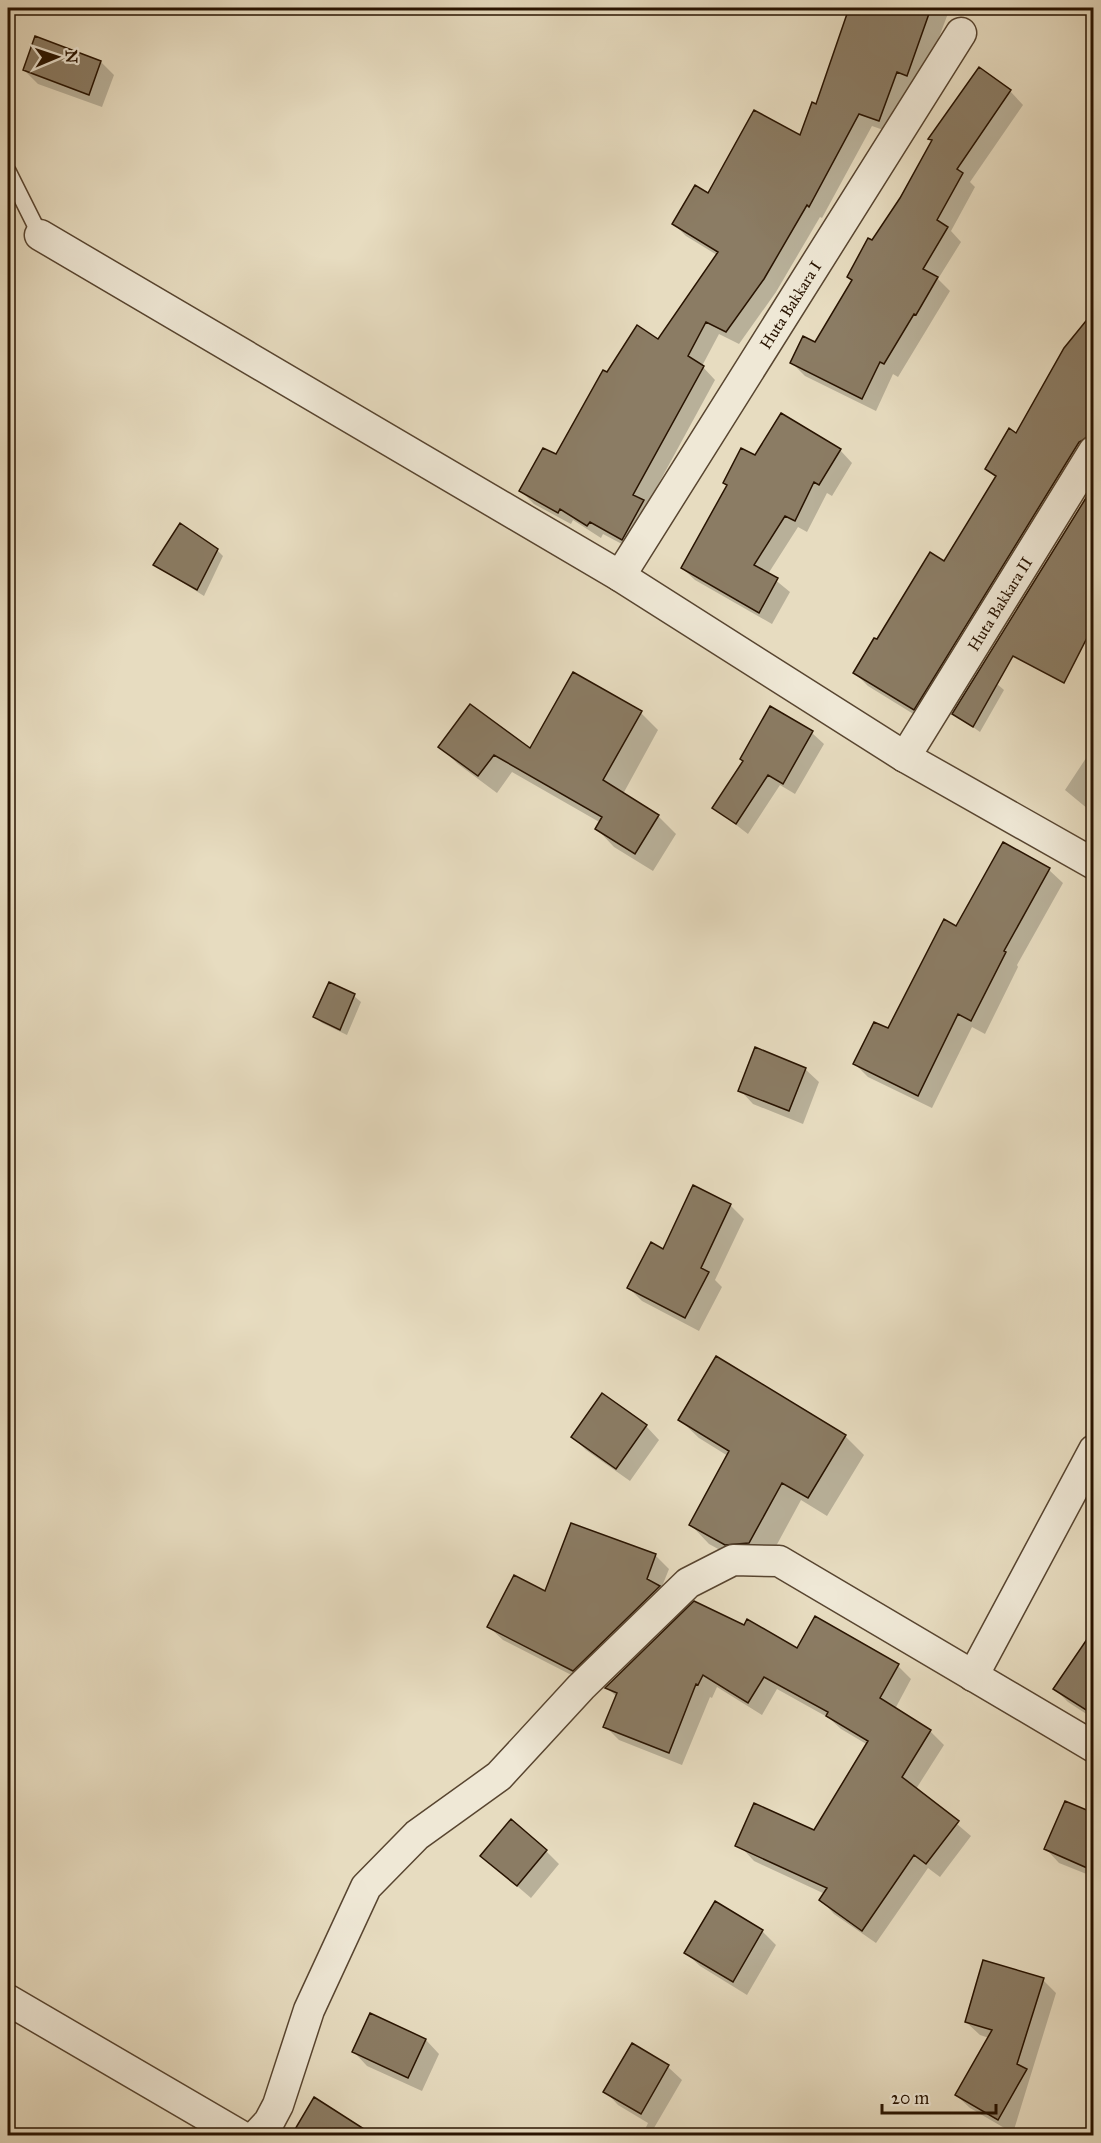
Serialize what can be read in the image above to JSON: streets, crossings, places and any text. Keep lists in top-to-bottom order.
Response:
{
  "streets": {
    "street": ["Huta Bakkara I", "Huta Bakkara II"]
  },
  "scale_bar": "20 m",
  "north": "right"
}
